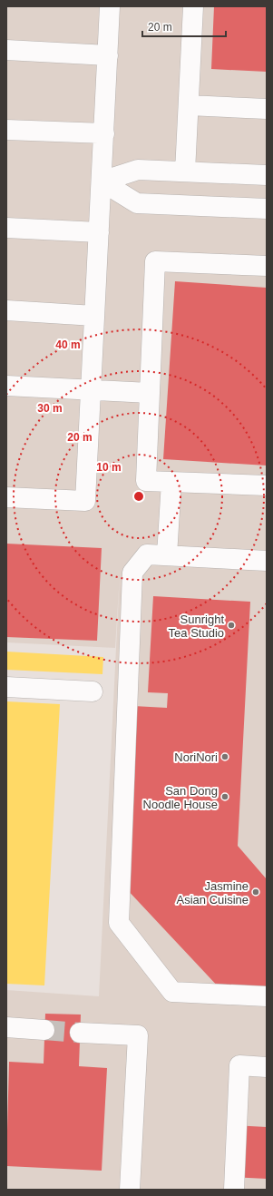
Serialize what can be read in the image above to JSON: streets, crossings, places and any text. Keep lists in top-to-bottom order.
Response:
{
  "places": [
    "Sunright Tea Studio",
    "NoriNori",
    "San Dong Noodle House",
    "Jasmine Asian Cuisine"
  ],
  "scale_bar": "20 m",
  "rings": [
    "40 m",
    "30 m",
    "20 m",
    "10 m"
  ]
}
